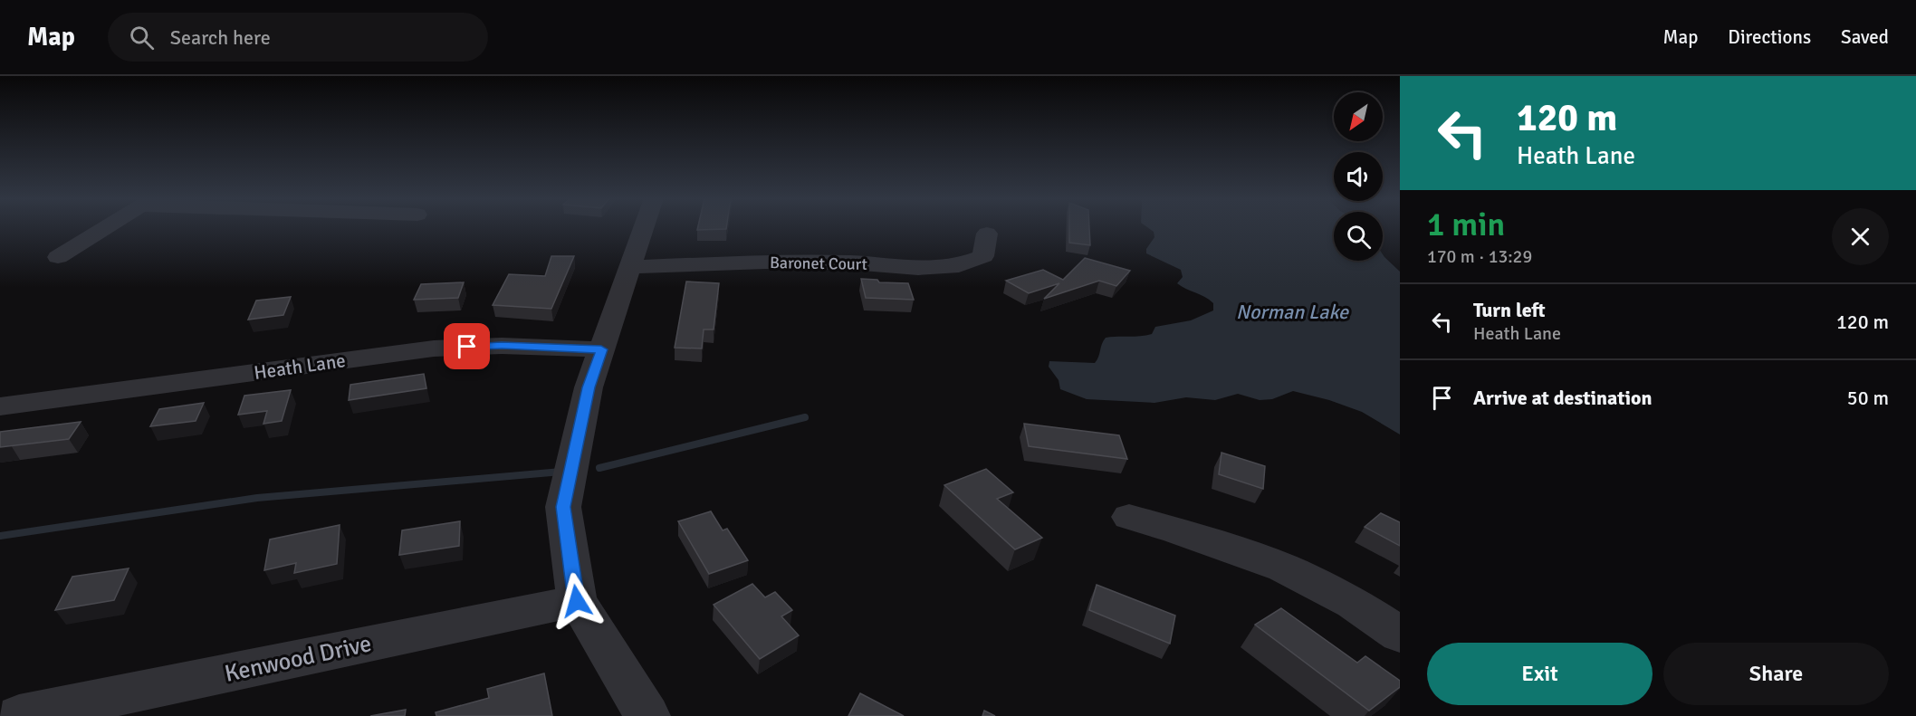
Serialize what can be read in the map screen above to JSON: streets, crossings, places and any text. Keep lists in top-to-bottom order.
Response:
{
  "streets": {
    "street": ["Baronet Court", "Heath Lane", "Kenwood Drive"]
  },
  "water": ["Norman Lake"],
  "north": "bottom left",
  "page": {
    "header": "Map",
    "search": "Search here",
    "nav": ["Map", "Directions", "Saved"],
    "turn": ["120 m", "Heath Lane"],
    "heading": ["1 min", "170 m · 13:29"],
    "list": [
      {
        "name": "Turn left",
        "note": "Heath Lane",
        "value": "120 m"
      },
      {
        "name": "Arrive at destination",
        "value": "50 m"
      }
    ],
    "buttons": ["Exit", "Share"]
  }
}
